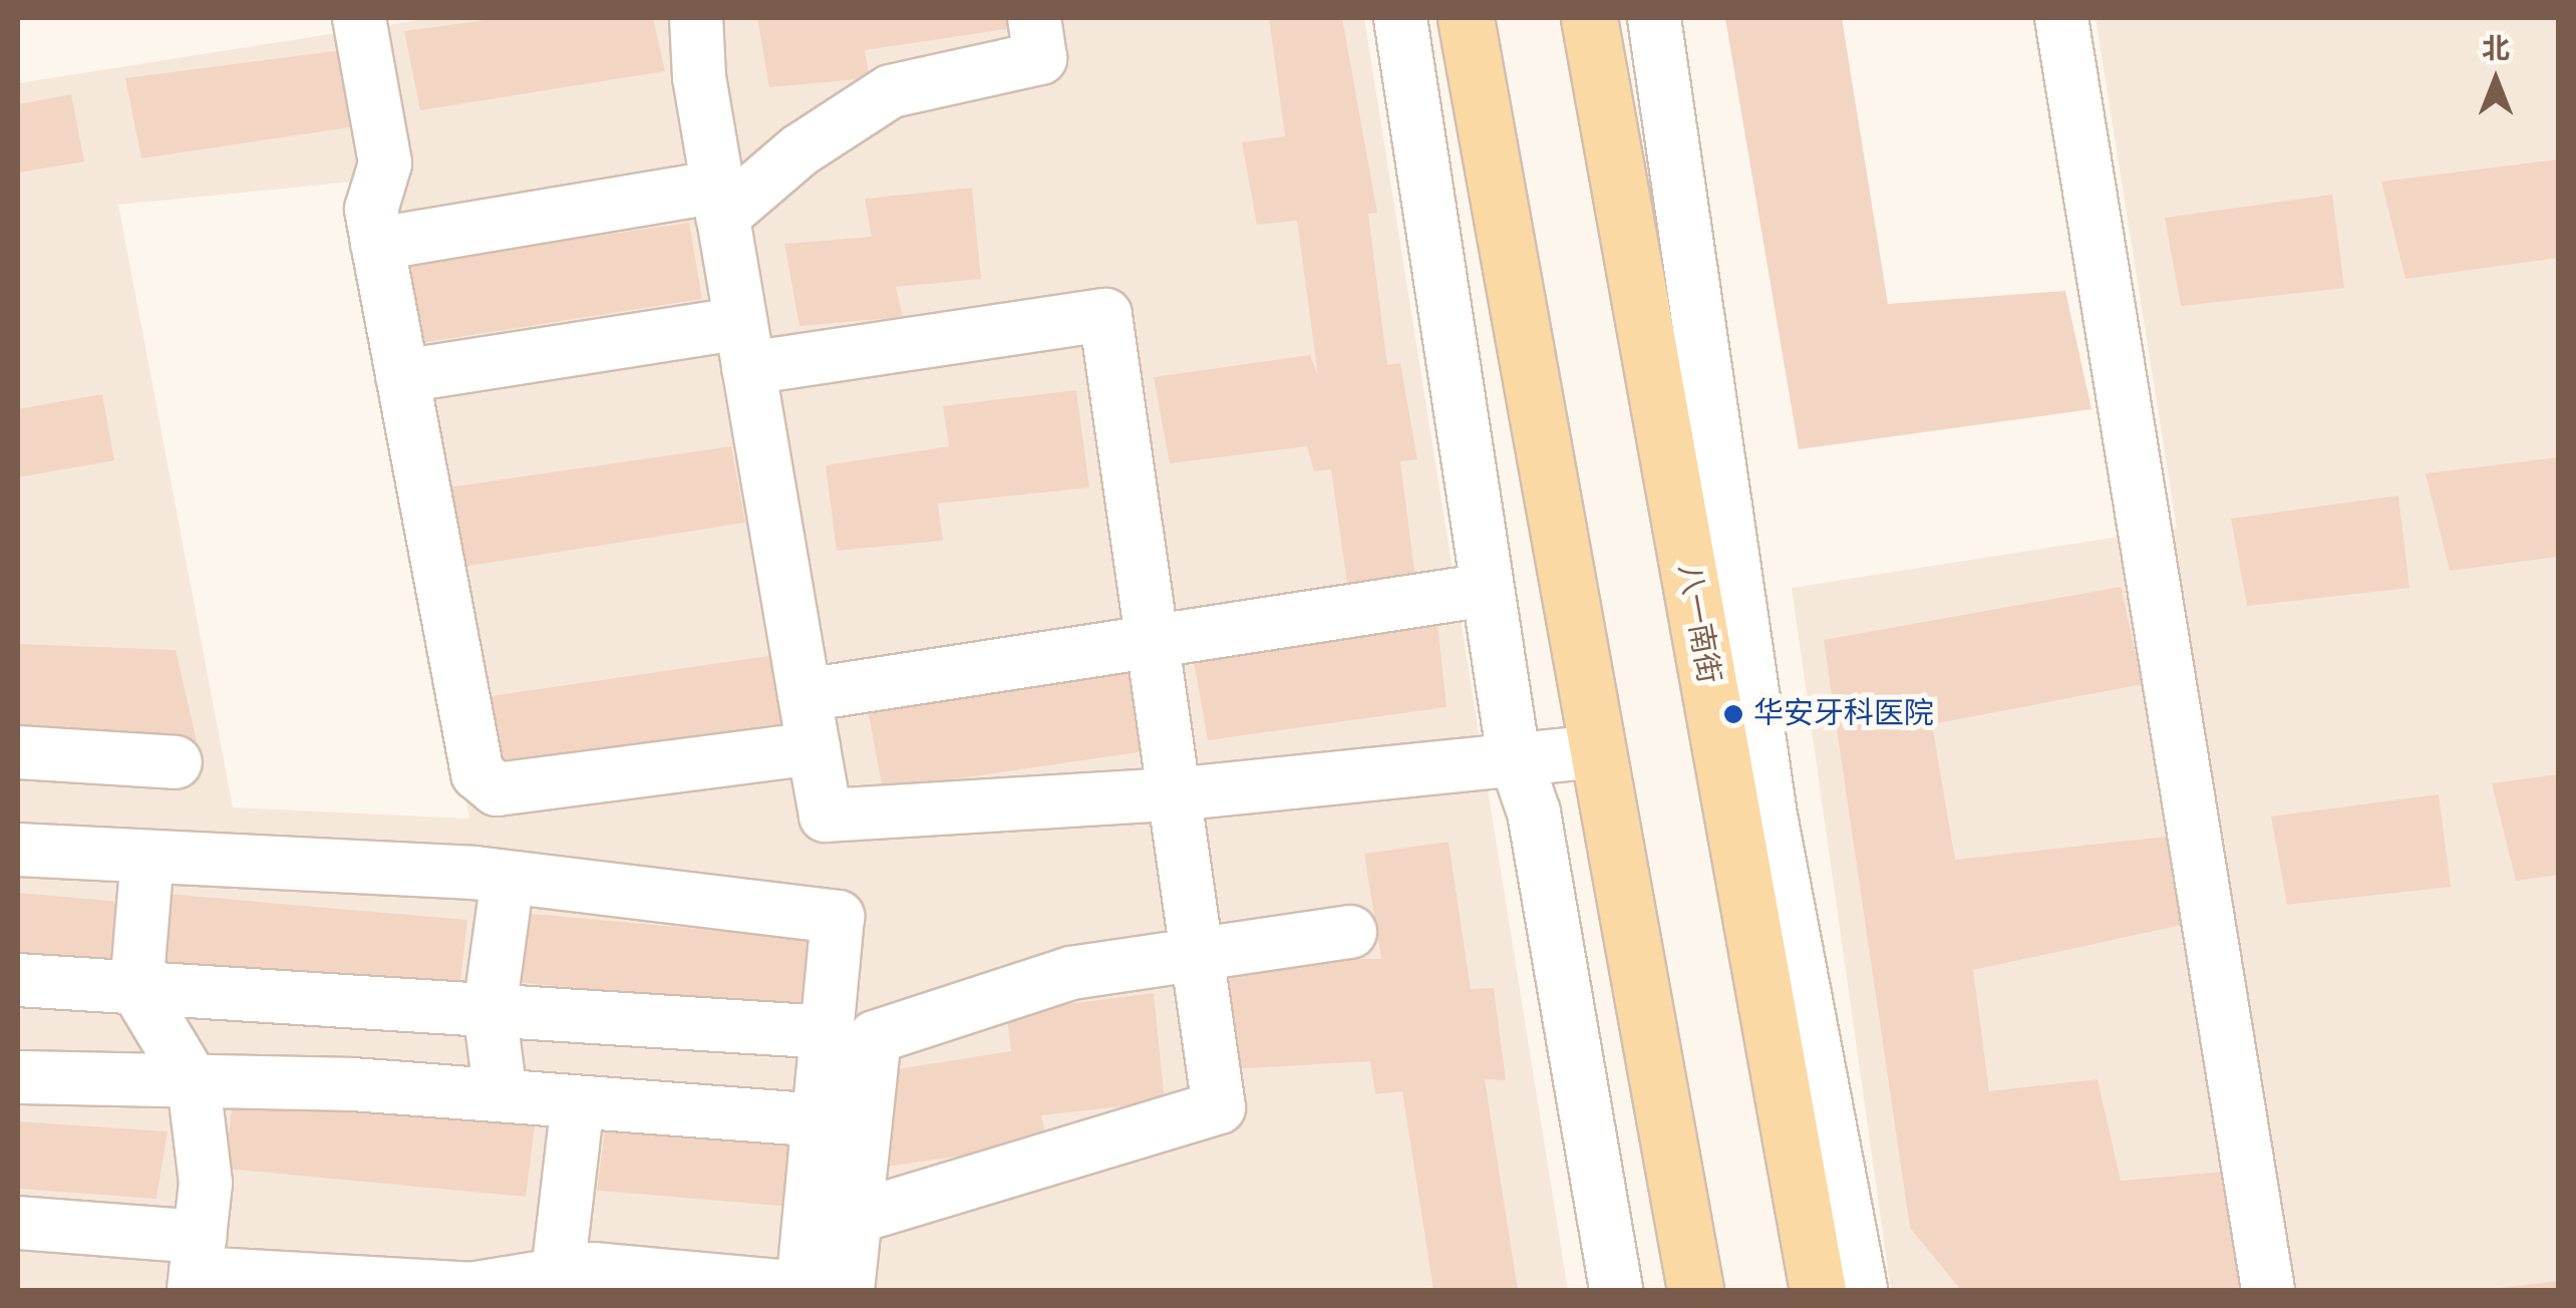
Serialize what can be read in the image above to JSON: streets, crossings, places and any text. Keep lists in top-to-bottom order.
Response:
{
  "streets": {
    "main road": ["八一南街"]
  },
  "places": ["华安牙科医院"],
  "north": "top"
}
